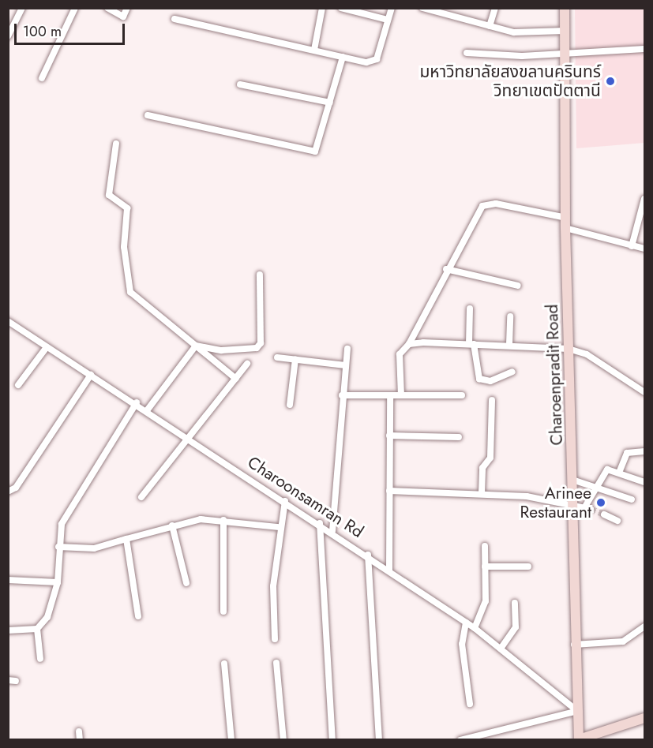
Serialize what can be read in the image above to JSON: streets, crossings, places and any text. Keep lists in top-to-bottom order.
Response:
{
  "streets": {
    "main road": ["Charoenpradit Road"],
    "street": ["Charoonsamran Rd"]
  },
  "crossings": [
    ["Charoenpradit Road", "Charoonsamran Rd"]
  ],
  "places": ["มหาวิทยาลัยสงขลานครินทร์ วิทยาเขตปัตตานี", "Arinee Restaurant"],
  "scale_bar": "100 m"
}
